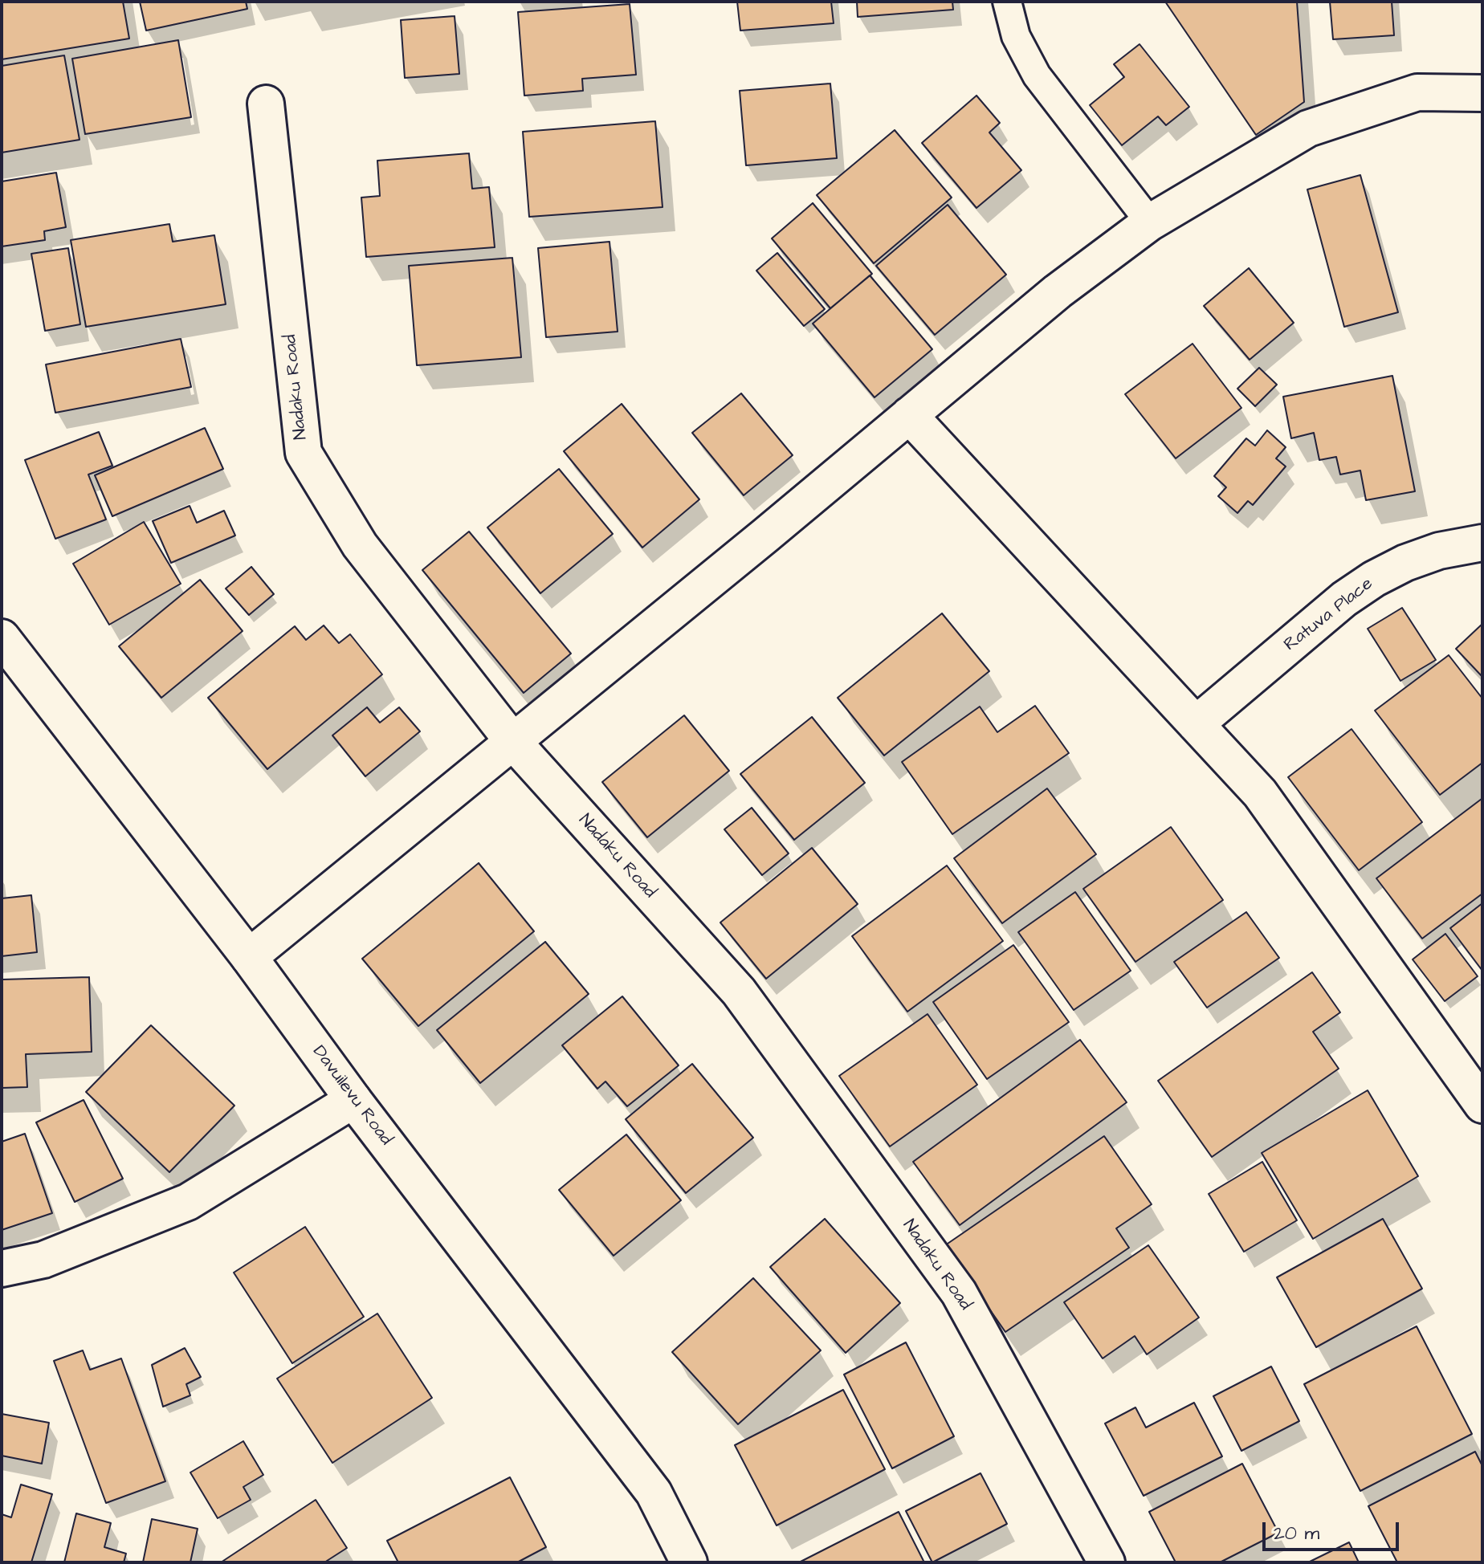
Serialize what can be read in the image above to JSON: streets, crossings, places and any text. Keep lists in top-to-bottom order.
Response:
{
  "streets": {
    "street": ["Nadaku Road", "Ratuva Place", "Davuilevu Road"]
  },
  "scale_bar": "20 m"
}
